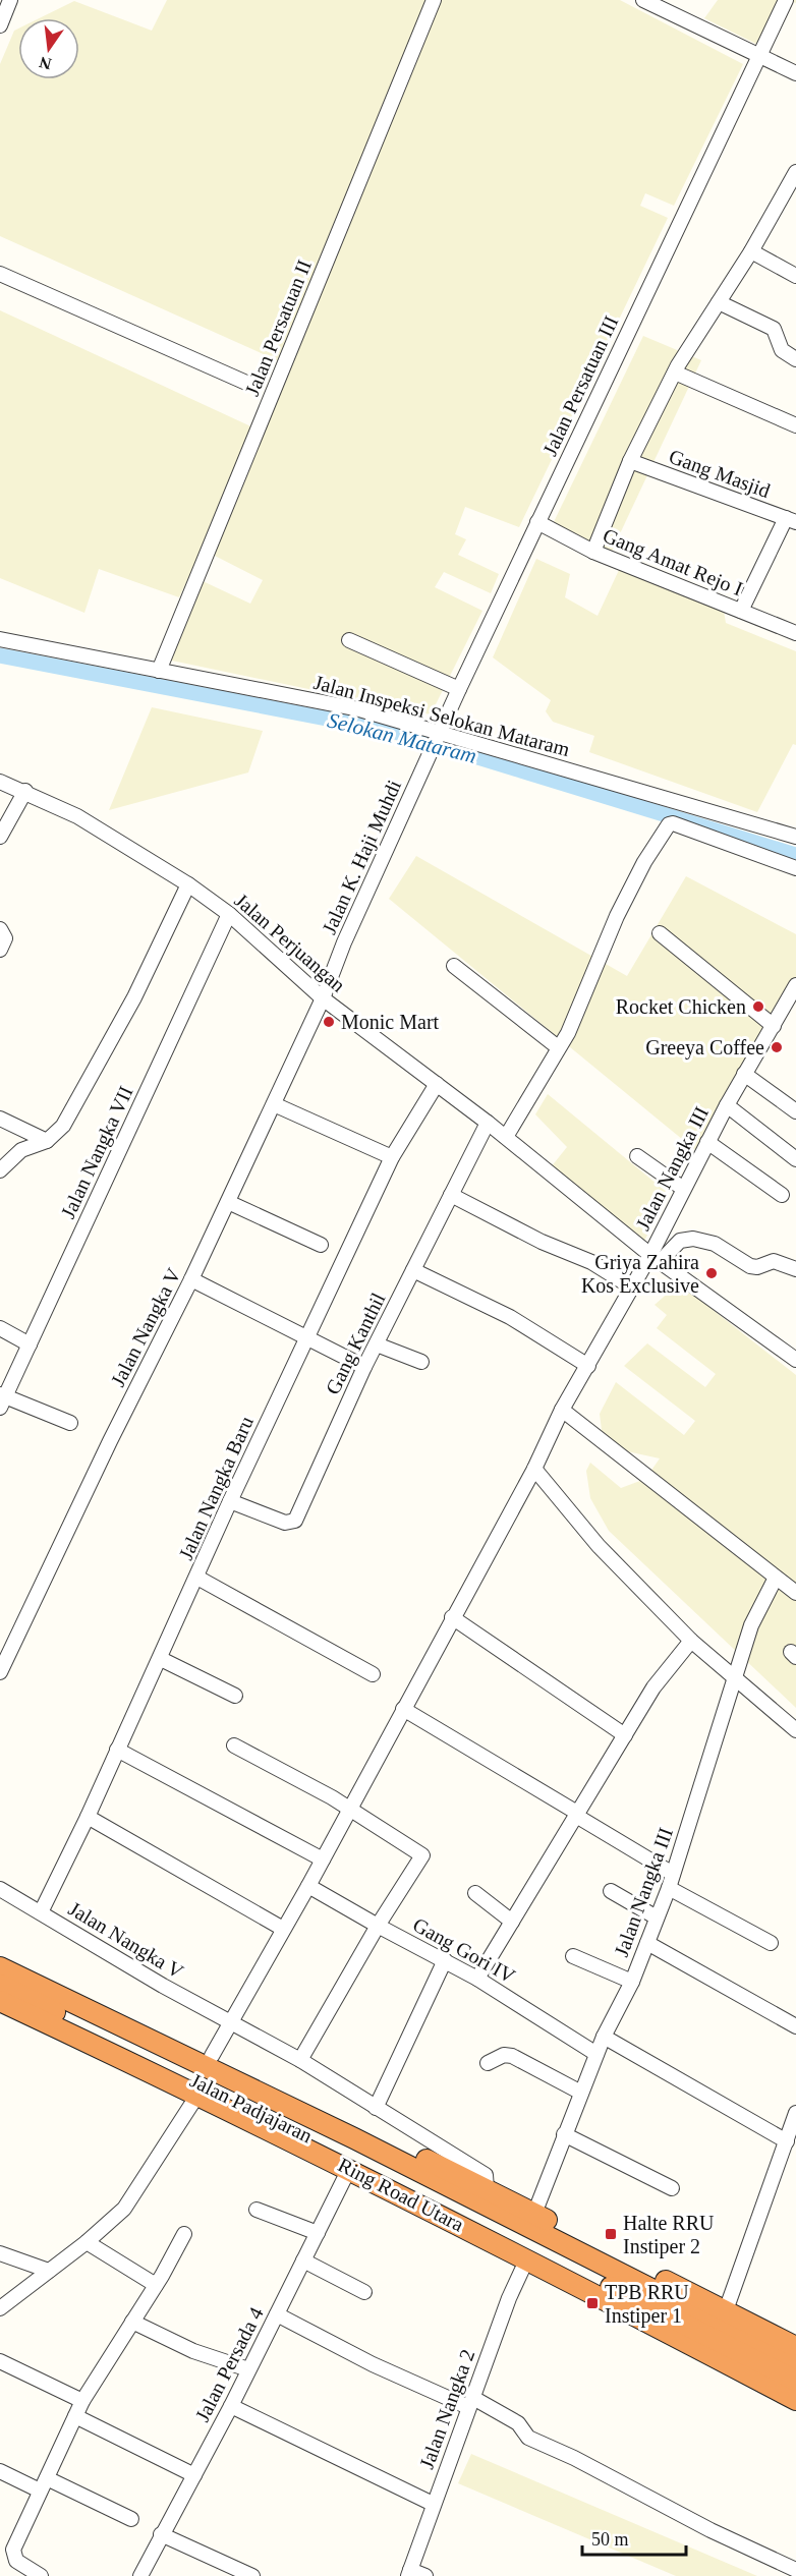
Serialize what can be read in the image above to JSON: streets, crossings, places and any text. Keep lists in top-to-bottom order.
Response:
{
  "streets": {
    "highway": ["Jalan Padjajaran", "Ring Road Utara"],
    "street": [
      "Jalan Persatuan II",
      "Jalan Persatuan III",
      "Gang Masjid",
      "Gang Amat Rejo I",
      "Jalan Inspeksi Selokan Mataram",
      "Jalan K. Haji Muhdi",
      "Jalan Perjuangan",
      "Jalan Nangka VII",
      "Jalan Nangka III",
      "Jalan Nangka V",
      "Gang Kanthil",
      "Jalan Nangka Baru",
      "Gang Gori IV",
      "Jalan Persada 4",
      "Jalan Nangka 2"
    ]
  },
  "crossings": [
    ["Jalan Persatuan II", "Jalan Inspeksi Selokan Mataram"],
    ["Jalan Persatuan III", "Gang Amat Rejo I"],
    ["Jalan Persatuan III", "Jalan Inspeksi Selokan Mataram"],
    ["Jalan Persatuan III", "Jalan K. Haji Muhdi"],
    ["Jalan Inspeksi Selokan Mataram", "Jalan K. Haji Muhdi"],
    ["Jalan K. Haji Muhdi", "Jalan Perjuangan"],
    ["Jalan K. Haji Muhdi", "Jalan Nangka V"],
    ["Jalan Perjuangan", "Jalan Nangka VII"],
    ["Jalan Perjuangan", "Jalan Nangka III"],
    ["Jalan Perjuangan", "Jalan Nangka V"],
    ["Jalan Perjuangan", "Gang Kanthil"],
    ["Jalan Perjuangan", "Jalan Nangka Baru"],
    ["Jalan Nangka III", "Jalan Nangka V"],
    ["Jalan Nangka III", "Gang Gori IV"],
    ["Jalan Nangka III", "Ring Road Utara"],
    ["Jalan Nangka V", "Jalan Nangka Baru"],
    ["Jalan Nangka V", "Ring Road Utara"],
    ["Gang Kanthil", "Jalan Nangka Baru"],
    ["Jalan Padjajaran", "Ring Road Utara"],
    ["Jalan Padjajaran", "Jalan Persada 4"],
    ["Ring Road Utara", "Jalan Persada 4"],
    ["Ring Road Utara", "Jalan Nangka 2"]
  ],
  "water": ["Selokan Mataram"],
  "places": {
    "other": [
      "Rocket Chicken",
      "Monic Mart",
      "Greeya Coffee",
      "Griya Zahira Kos Exclusive"
    ],
    "transit": ["Halte RRU Instiper 2", "TPB RRU Instiper 1"]
  },
  "scale_bar": "50 m",
  "north": "bottom"
}
